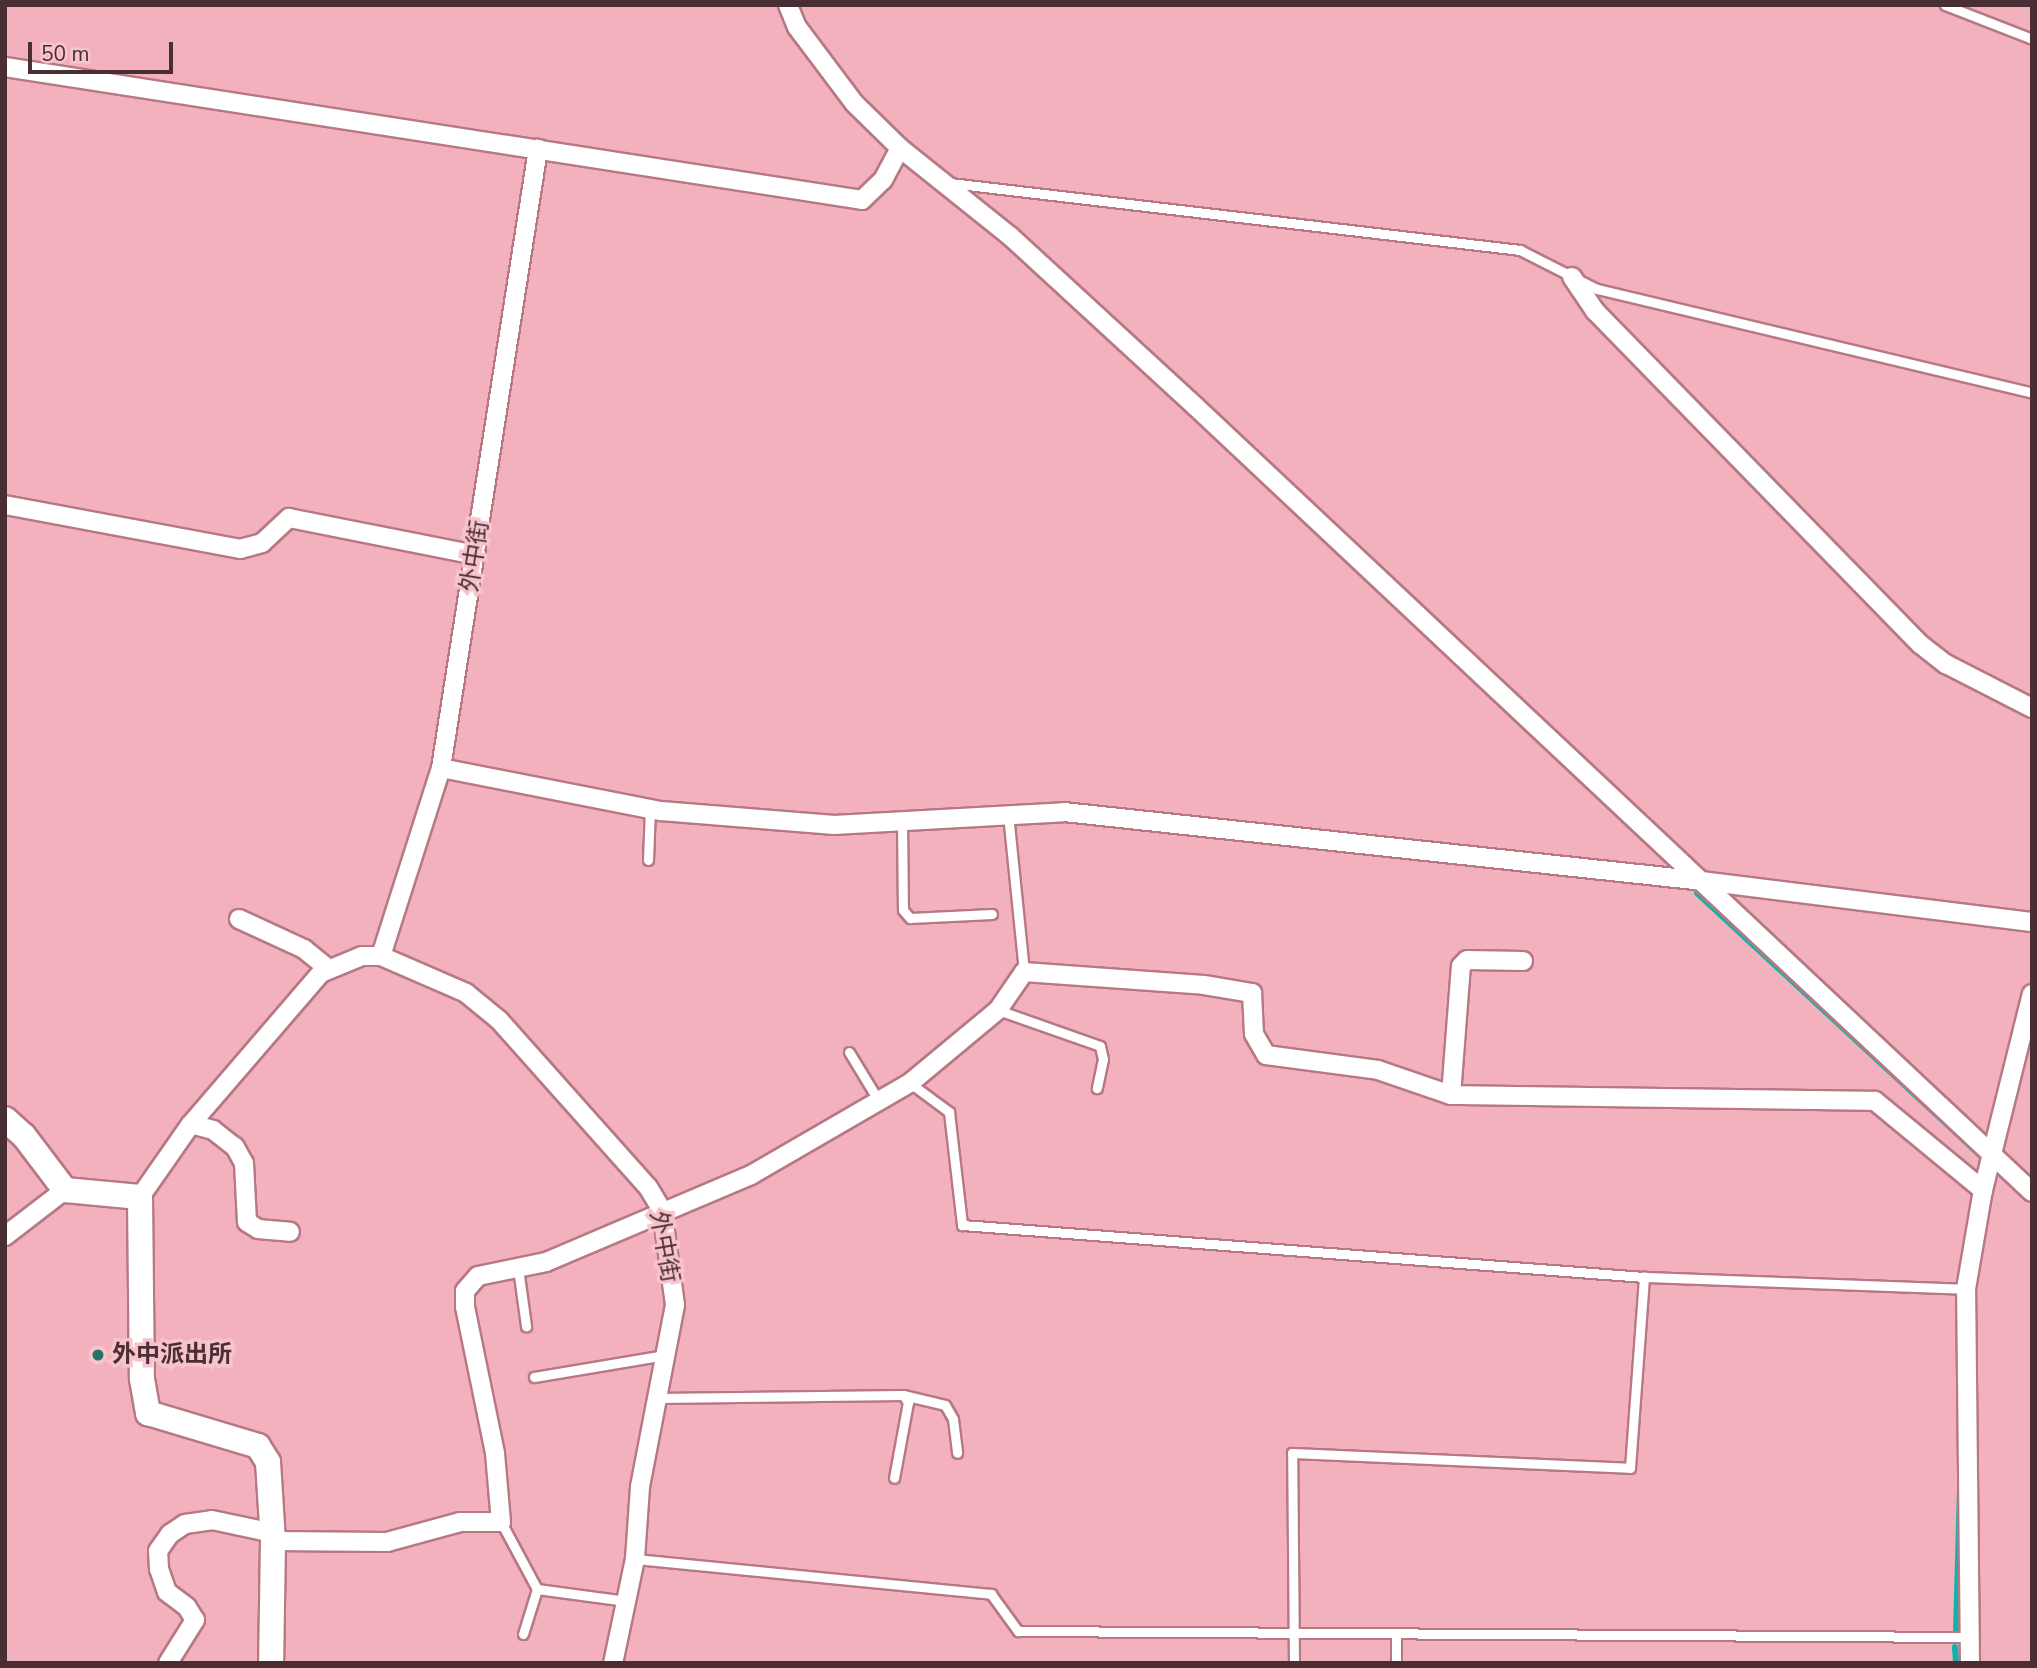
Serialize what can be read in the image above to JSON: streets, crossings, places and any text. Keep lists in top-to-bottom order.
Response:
{
  "streets": {
    "street": ["外中街"]
  },
  "places": ["外中派出所"],
  "scale_bar": "50 m"
}
